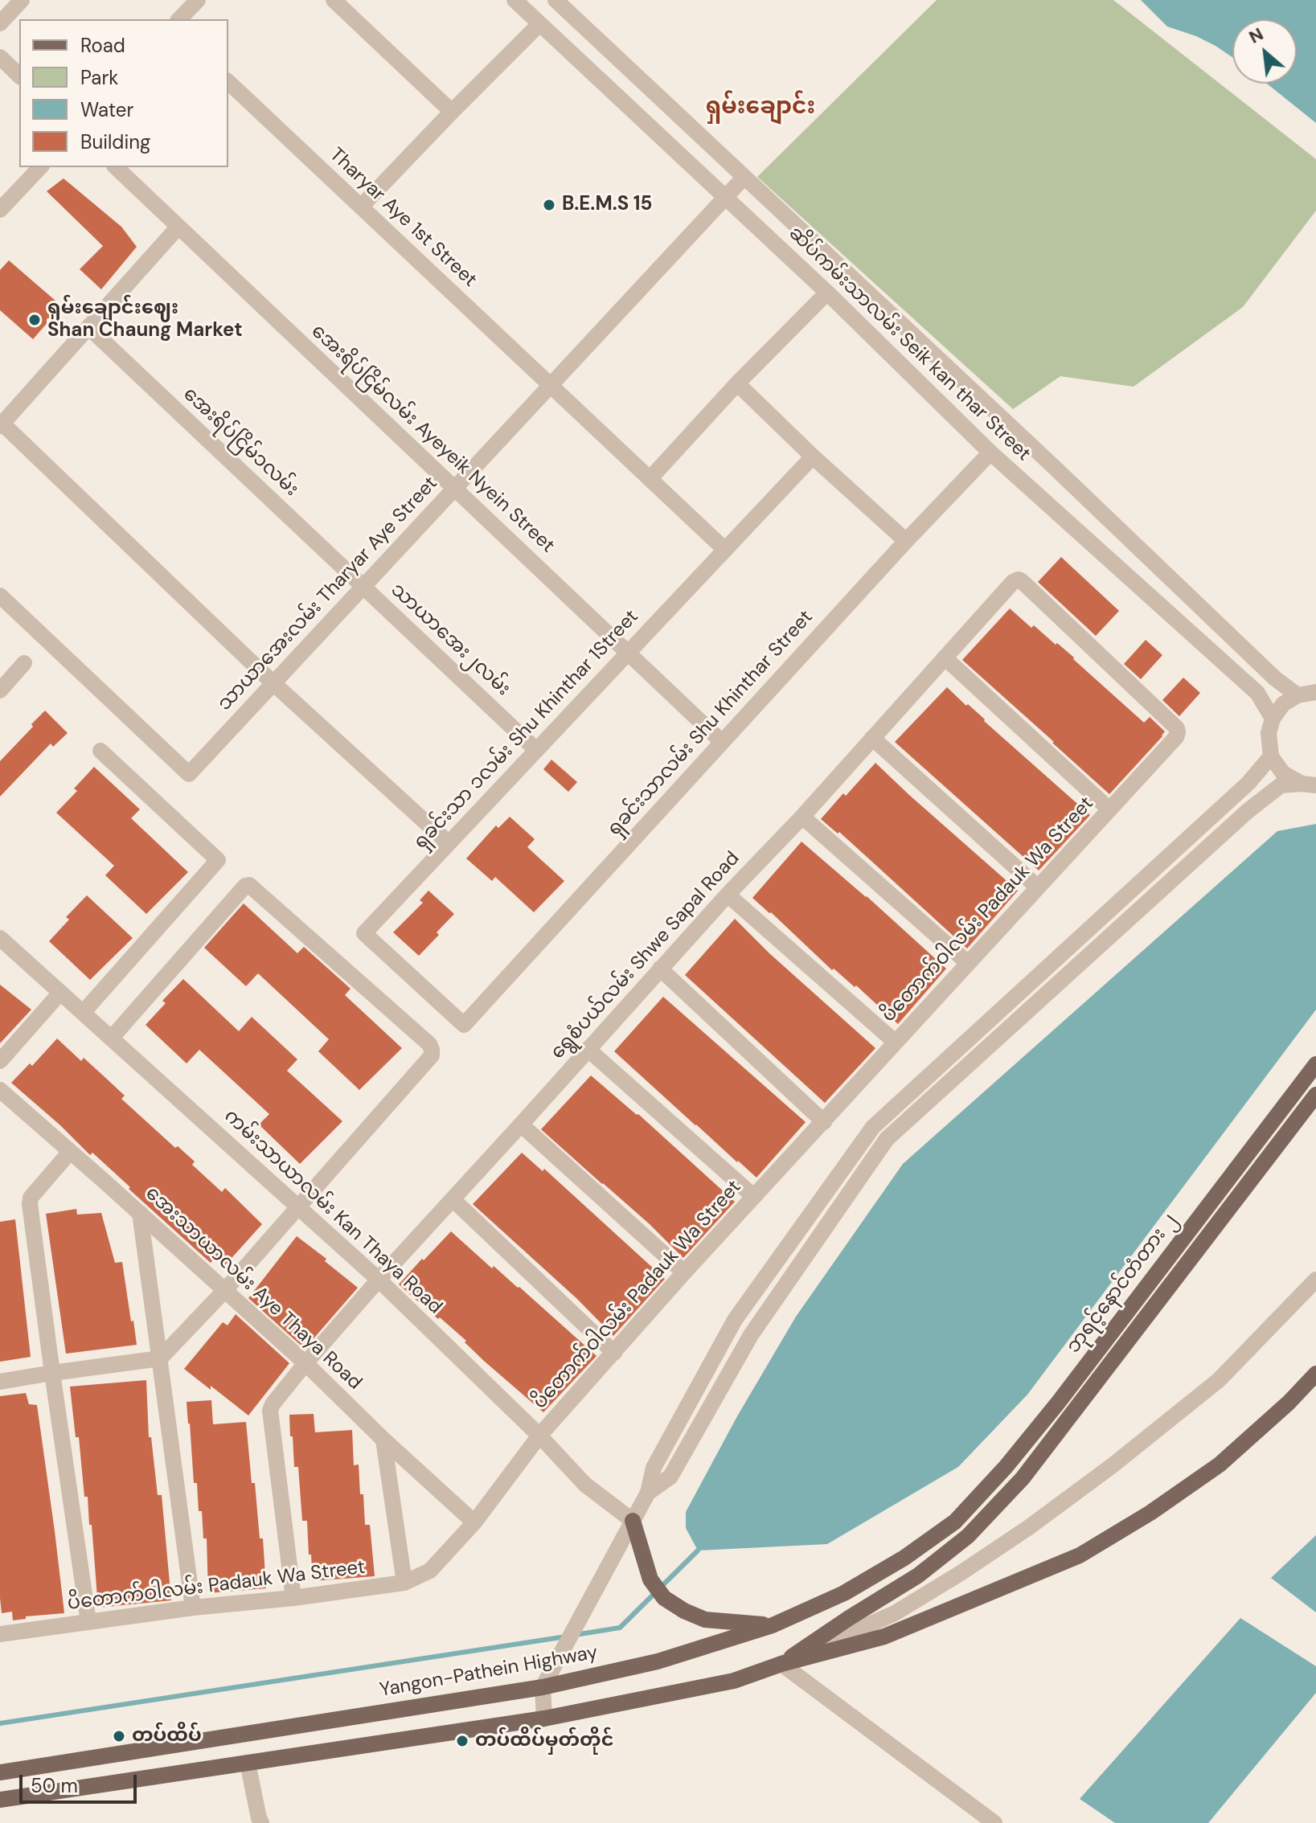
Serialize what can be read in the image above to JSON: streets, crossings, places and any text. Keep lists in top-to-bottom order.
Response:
{
  "streets": {
    "main road": ["ဘုရင့်နောင်တံတား ၂", "Yangon-Pathein Highway"],
    "street": [
      "Tharyar Aye 1st Street",
      "ဆိပ်ကမ်းသာလမ်း Seik kan thar Street",
      "အေးရိပ်ငြိမ်လမ်း Ayeyeik Nyein Street",
      "အေးရိပ်ငြိမ်၁လမ်း",
      "သာယာအေးလမ်း Tharyar Aye Street",
      "သာယာအေး၂လမ်း",
      "ရှခင်းသာလမ်း Shu Khinthar Street",
      "ရှခင်းသာ ၁လမ်း Shu Khinthar 1Street",
      "ပိတောက်ဝါလမ်း Padauk Wa Street",
      "ရွေစံပယ်လမ်း Shwe Sapal Road",
      "ကမ်းသာယာလမ်း Kan Thaya Road",
      "အေးသာယာလမ်း Aye Thaya Road"
    ]
  },
  "crossings": [
    ["Tharyar Aye 1st Street", "သာယာအေးလမ်း Tharyar Aye Street"],
    ["Tharyar Aye 1st Street", "ရှခင်းသာ ၁လမ်း Shu Khinthar 1Street"],
    ["ဆိပ်ကမ်းသာလမ်း Seik kan thar Street", "ရှခင်းသာလမ်း Shu Khinthar Street"],
    ["အေးရိပ်ငြိမ်လမ်း Ayeyeik Nyein Street", "သာယာအေးလမ်း Tharyar Aye Street"],
    ["အေးရိပ်ငြိမ်လမ်း Ayeyeik Nyein Street", "ရှခင်းသာလမ်း Shu Khinthar Street"],
    ["အေးရိပ်ငြိမ်လမ်း Ayeyeik Nyein Street", "ရှခင်းသာ ၁လမ်း Shu Khinthar 1Street"],
    ["အေးရိပ်ငြိမ်၁လမ်း", "သာယာအေးလမ်း Tharyar Aye Street"],
    ["အေးရိပ်ငြိမ်၁လမ်း", "သာယာအေး၂လမ်း"],
    ["သာယာအေးလမ်း Tharyar Aye Street", "သာယာအေး၂လမ်း"],
    ["သာယာအေး၂လမ်း", "ရှခင်းသာ ၁လမ်း Shu Khinthar 1Street"],
    ["ရှခင်းသာလမ်း Shu Khinthar Street", "ရှခင်းသာ ၁လမ်း Shu Khinthar 1Street"],
    ["ပိတောက်ဝါလမ်း Padauk Wa Street", "ရွေစံပယ်လမ်း Shwe Sapal Road"],
    ["ပိတောက်ဝါလမ်း Padauk Wa Street", "ကမ်းသာယာလမ်း Kan Thaya Road"],
    ["ပိတောက်ဝါလမ်း Padauk Wa Street", "အေးသာယာလမ်း Aye Thaya Road"],
    ["ရွေစံပယ်လမ်း Shwe Sapal Road", "ကမ်းသာယာလမ်း Kan Thaya Road"],
    ["ရွေစံပယ်လမ်း Shwe Sapal Road", "အေးသာယာလမ်း Aye Thaya Road"],
    ["ဘုရင့်နောင်တံတား ၂", "Yangon-Pathein Highway"]
  ],
  "districts": ["ရှမ်းချောင်း"],
  "places": [
    "B.E.M.S 15",
    "ရှမ်းချောင်းဈေး Shan Chaung Market",
    "တပ်ထိပ်",
    "တပ်ထိပ်မှတ်တိုင်"
  ],
  "legend": [
    "Road",
    "Park",
    "Water",
    "Building"
  ],
  "scale_bar": "50 m",
  "north": "top left"
}
